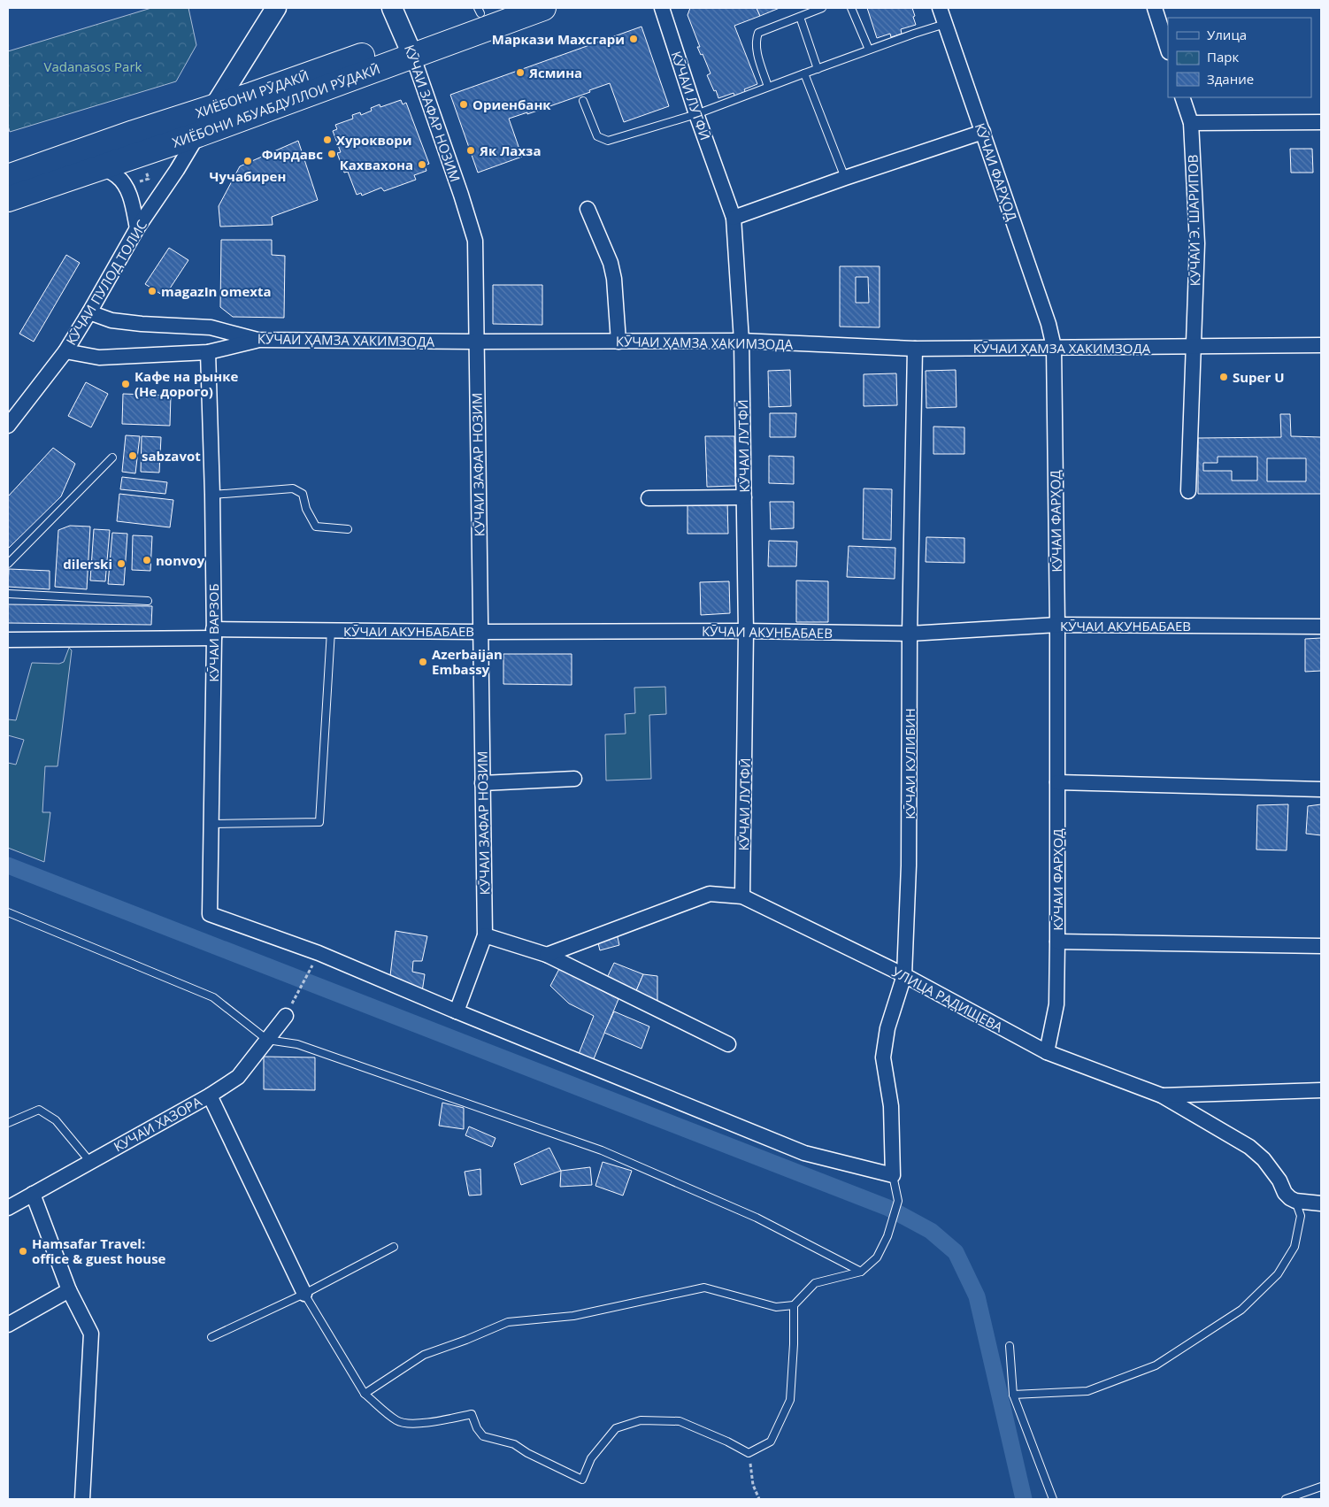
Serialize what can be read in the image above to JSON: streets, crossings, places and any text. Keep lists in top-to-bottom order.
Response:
{
  "streets": {
    "highway": ["ХИЁБОНИ РӮДАКӢ", "ХИЁБОНИ АБУАБДУЛЛОИ РӮДАКӢ"],
    "street": [
      "КӮЧАИ ЛУТФӢ",
      "КӮЧАИ ЗАФАР НОЗИМ",
      "КӮЧАИ ФАРҲОД",
      "КӮЧАИ Э. ШАРИПОВ",
      "КӮЧАИ ПУЛОД ТОЛИС",
      "КӮЧАИ ҲАМЗА ХАКИМЗОДА",
      "КӮЧАИ АКУНБАБАЕВ",
      "КӮЧАИ ВАРЗОБ",
      "КӮЧАИ КУЛИБИН",
      "УЛИЦА РАДИЩЕВА",
      "КУЧАИ ХАЗОРА"
    ]
  },
  "crossings": [
    ["ХИЁБОНИ РӮДАКӢ", "ХИЁБОНИ АБУАБДУЛЛОИ РӮДАКӢ"],
    ["ХИЁБОНИ РӮДАКӢ", "КӮЧАИ ЗАФАР НОЗИМ"],
    ["КӮЧАИ ЛУТФӢ", "КӮЧАИ ҲАМЗА ХАКИМЗОДА"],
    ["КӮЧАИ ЛУТФӢ", "КӮЧАИ АКУНБАБАЕВ"],
    ["КӮЧАИ ЛУТФӢ", "УЛИЦА РАДИЩЕВА"],
    ["ХИЁБОНИ АБУАБДУЛЛОИ РӮДАКӢ", "КӮЧАИ ЗАФАР НОЗИМ"],
    ["ХИЁБОНИ АБУАБДУЛЛОИ РӮДАКӢ", "КӮЧАИ ПУЛОД ТОЛИС"],
    ["КӮЧАИ ЗАФАР НОЗИМ", "КӮЧАИ ҲАМЗА ХАКИМЗОДА"],
    ["КӮЧАИ ЗАФАР НОЗИМ", "КӮЧАИ АКУНБАБАЕВ"],
    ["КӮЧАИ ФАРҲОД", "КӮЧАИ ҲАМЗА ХАКИМЗОДА"],
    ["КӮЧАИ ФАРҲОД", "КӮЧАИ АКУНБАБАЕВ"],
    ["КӮЧАИ ФАРҲОД", "УЛИЦА РАДИЩЕВА"],
    ["КӮЧАИ Э. ШАРИПОВ", "КӮЧАИ ҲАМЗА ХАКИМЗОДА"],
    ["КӮЧАИ ПУЛОД ТОЛИС", "КӮЧАИ ҲАМЗА ХАКИМЗОДА"],
    ["КӮЧАИ ҲАМЗА ХАКИМЗОДА", "КӮЧАИ КУЛИБИН"],
    ["КӮЧАИ АКУНБАБАЕВ", "КӮЧАИ ВАРЗОБ"],
    ["КӮЧАИ АКУНБАБАЕВ", "КӮЧАИ КУЛИБИН"],
    ["КӮЧАИ КУЛИБИН", "УЛИЦА РАДИЩЕВА"]
  ],
  "parks": ["Vadanasos Park"],
  "places": [
    "Маркази Махсгари",
    "Ясмина",
    "Ориенбанк",
    "Хуроквори",
    "Як Лахза",
    "Фирдавс",
    "Чучабирен",
    "Кахвахона",
    "magazIn omexta",
    "Super U",
    "Кафе на рынке (Не дорого)",
    "sabzavot",
    "nonvoy",
    "dilerski",
    "Azerbaijan Embassy",
    "Hamsafar Travel: office & guest house"
  ],
  "legend": ["Улица", "Парк", "Здание"]
}
